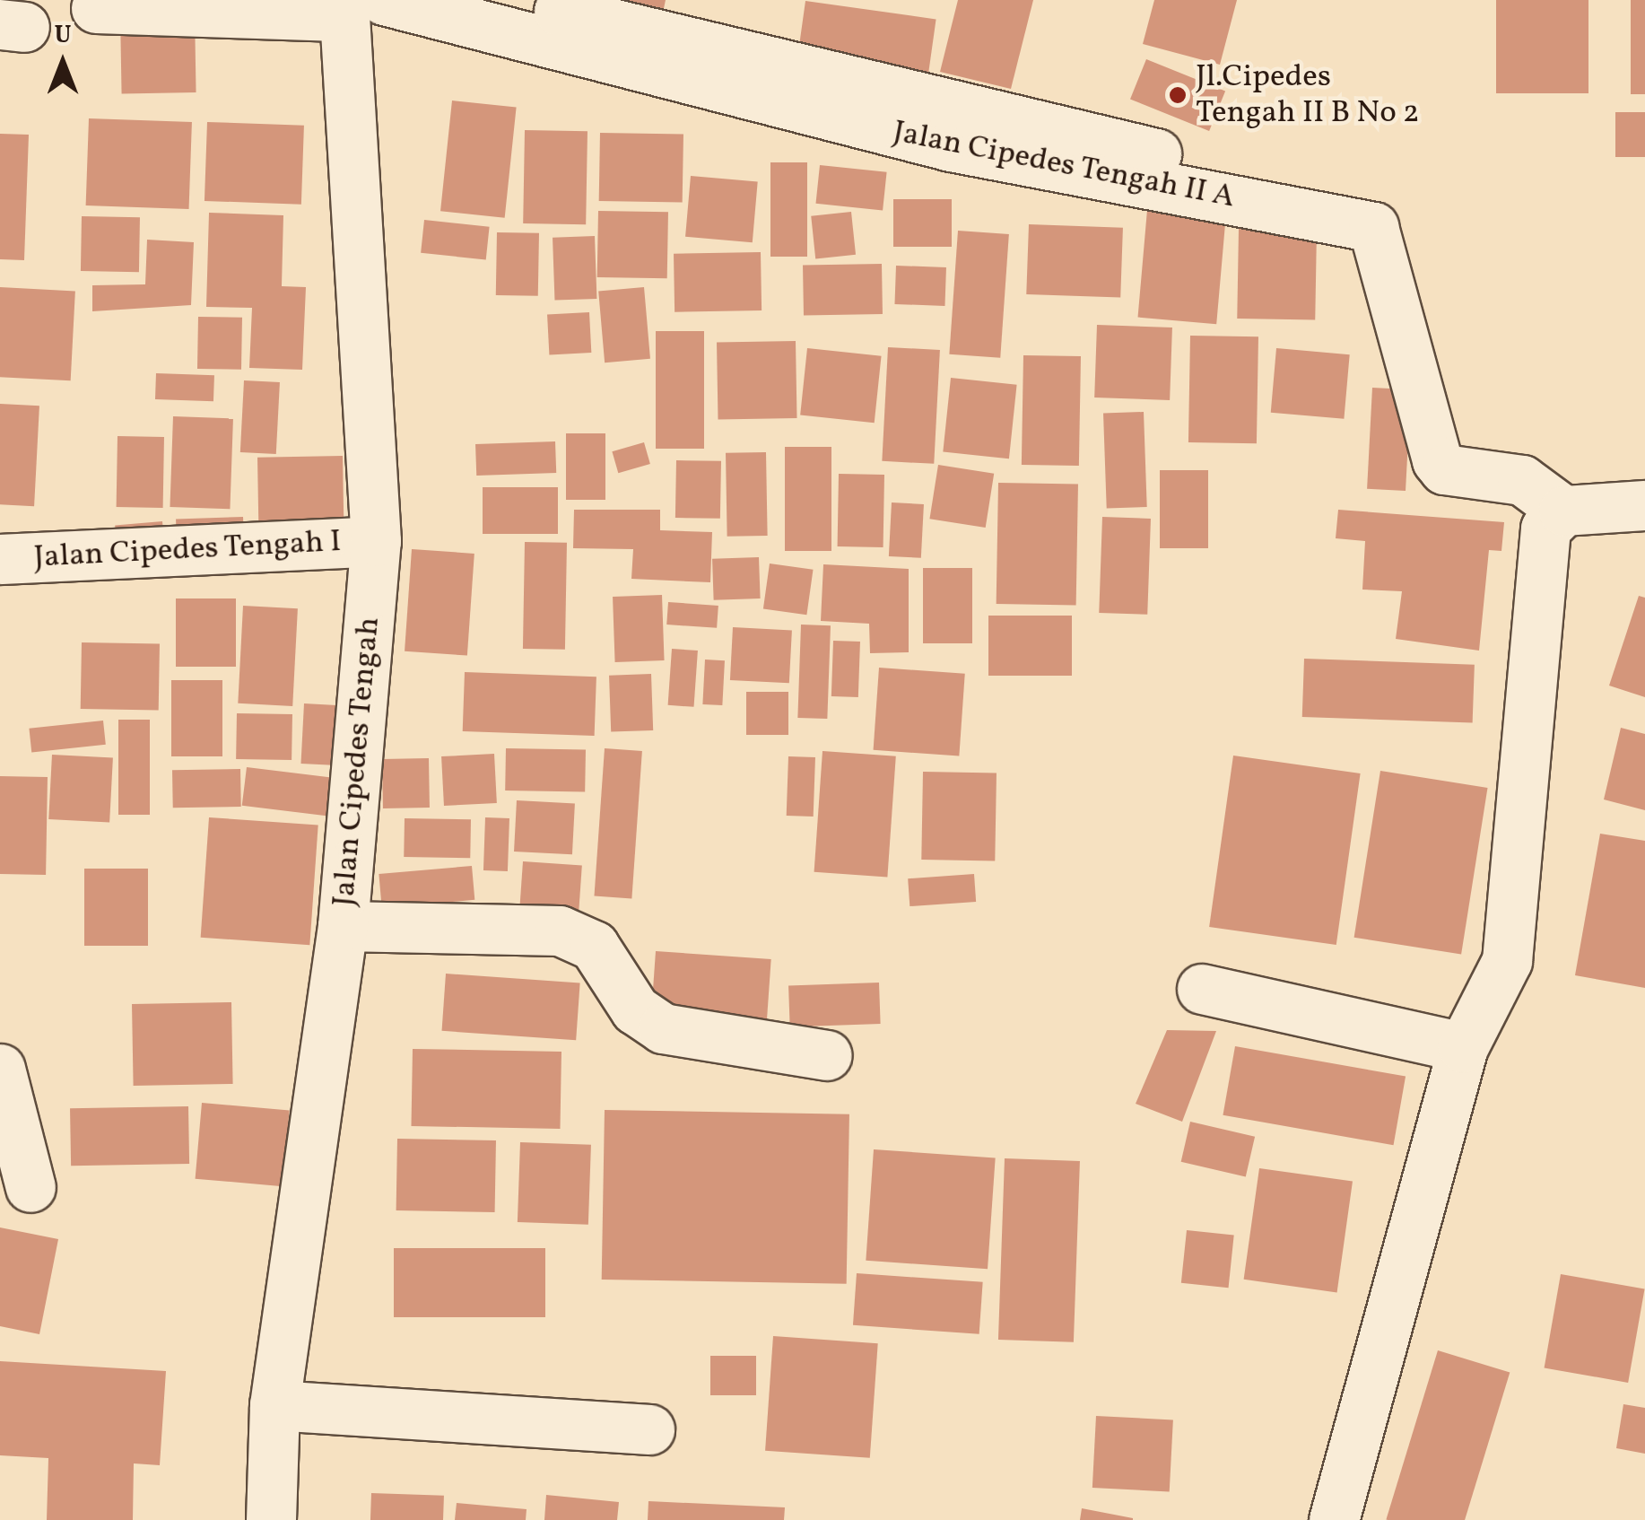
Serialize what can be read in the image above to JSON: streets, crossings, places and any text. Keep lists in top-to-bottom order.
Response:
{
  "streets": {
    "street": ["Jalan Cipedes Tengah II A", "Jalan Cipedes Tengah I", "Jalan Cipedes Tengah"]
  },
  "crossings": [
    ["Jalan Cipedes Tengah II A", "Jalan Cipedes Tengah"],
    ["Jalan Cipedes Tengah I", "Jalan Cipedes Tengah"]
  ],
  "places": ["Jl.Cipedes Tengah II B No 2"],
  "north": "top"
}
